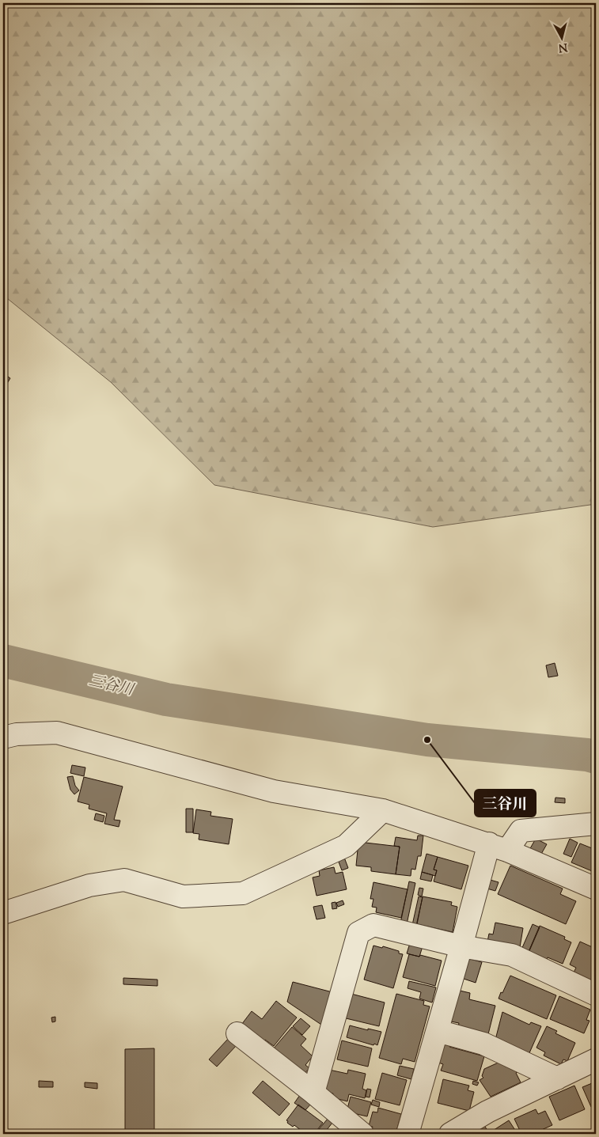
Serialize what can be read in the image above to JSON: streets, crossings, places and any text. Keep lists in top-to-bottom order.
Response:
{
  "water": ["三谷川"],
  "places": ["三谷川"],
  "north": "bottom"
}
